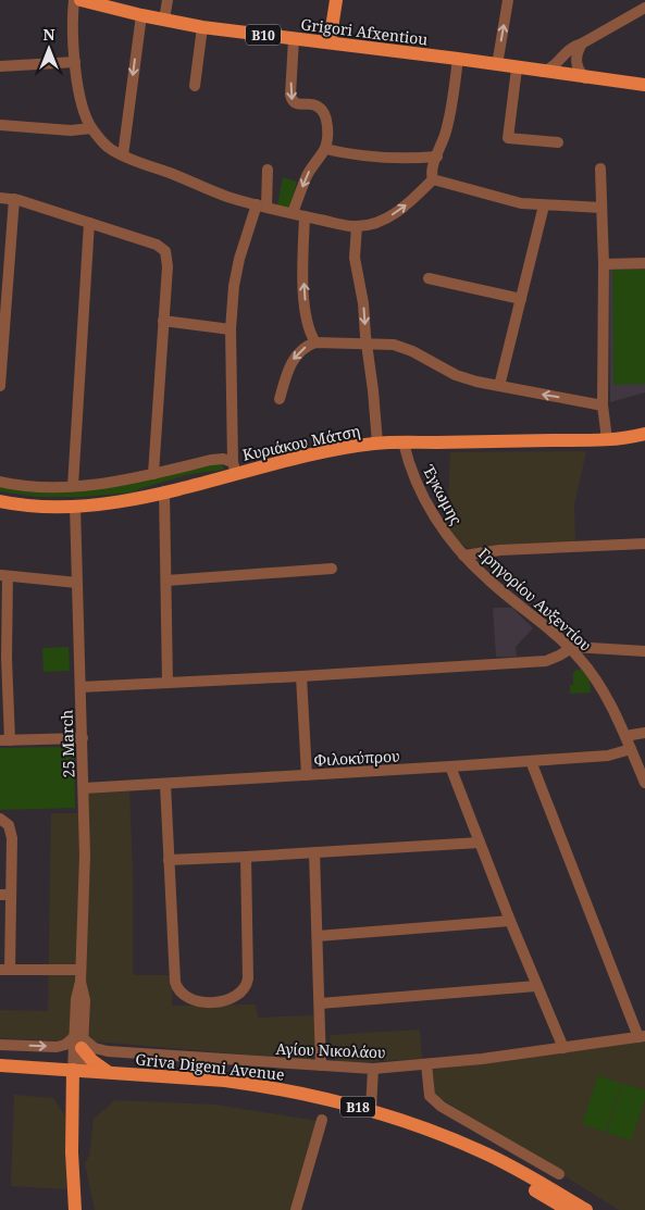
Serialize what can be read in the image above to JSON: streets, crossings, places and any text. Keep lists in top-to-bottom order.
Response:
{
  "streets": {
    "main road": [
      "Grigori Afxentiou",
      "B10",
      "Κυριάκου Μάτση",
      "Griva Digeni Avenue",
      "B18"
    ],
    "street": [
      "Έγκωμης",
      "Γρηγορίου Αυξεντίου",
      "25 March",
      "Φιλοκύπρου",
      "Αγίου Νικολάου"
    ]
  },
  "crossings": [
    ["Κυριάκου Μάτση", "Έγκωμης"],
    ["Κυριάκου Μάτση", "25 March"],
    ["Έγκωμης", "Γρηγορίου Αυξεντίου"],
    ["Γρηγορίου Αυξεντίου", "Φιλοκύπρου"],
    ["25 March", "Φιλοκύπρου"],
    ["25 March", "Αγίου Νικολάου"],
    ["25 March", "Griva Digeni Avenue"]
  ],
  "north": "top"
}
